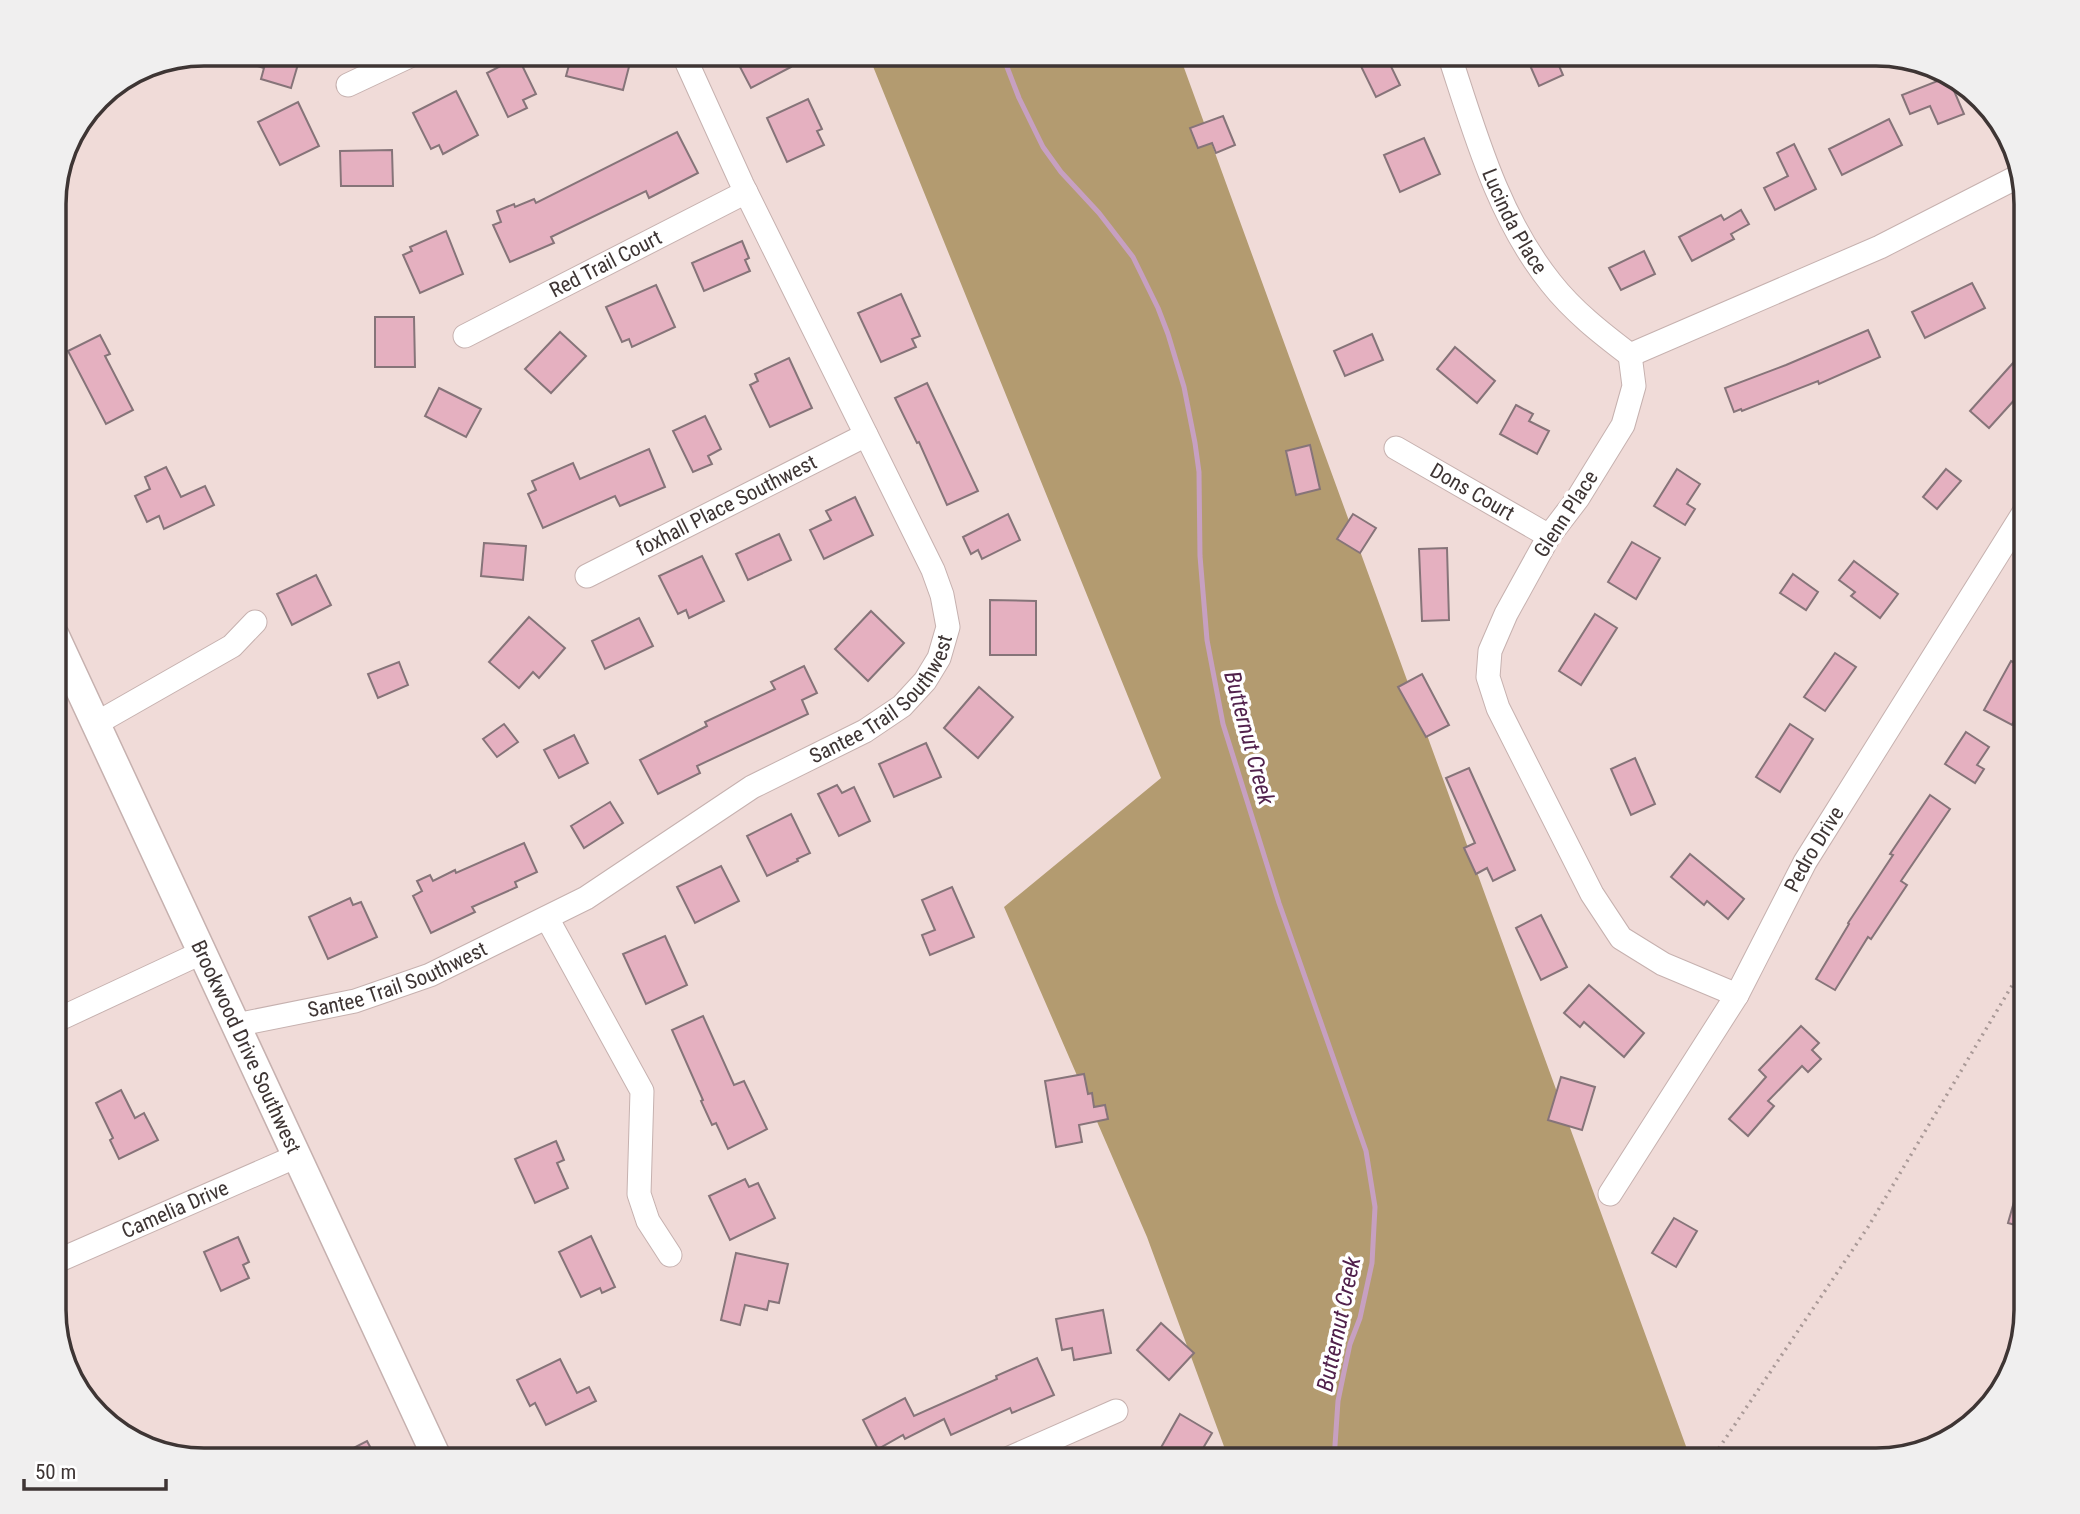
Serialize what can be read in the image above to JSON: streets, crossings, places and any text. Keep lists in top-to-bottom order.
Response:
{
  "streets": {
    "street": [
      "Lucinda Place",
      "Red Trail Court",
      "Dons Court",
      "foxhall Place Southwest",
      "Glenn Place",
      "Santee Trail Southwest",
      "Pedro Drive",
      "Brookwood Drive Southwest",
      "Camelia Drive"
    ]
  },
  "crossings": [
    ["Lucinda Place", "Glenn Place"],
    ["Red Trail Court", "Santee Trail Southwest"],
    ["Dons Court", "Glenn Place"],
    ["foxhall Place Southwest", "Santee Trail Southwest"],
    ["Glenn Place", "Pedro Drive"],
    ["Santee Trail Southwest", "Brookwood Drive Southwest"],
    ["Brookwood Drive Southwest", "Camelia Drive"]
  ],
  "water": ["Butternut Creek"],
  "scale_bar": "50 m"
}
